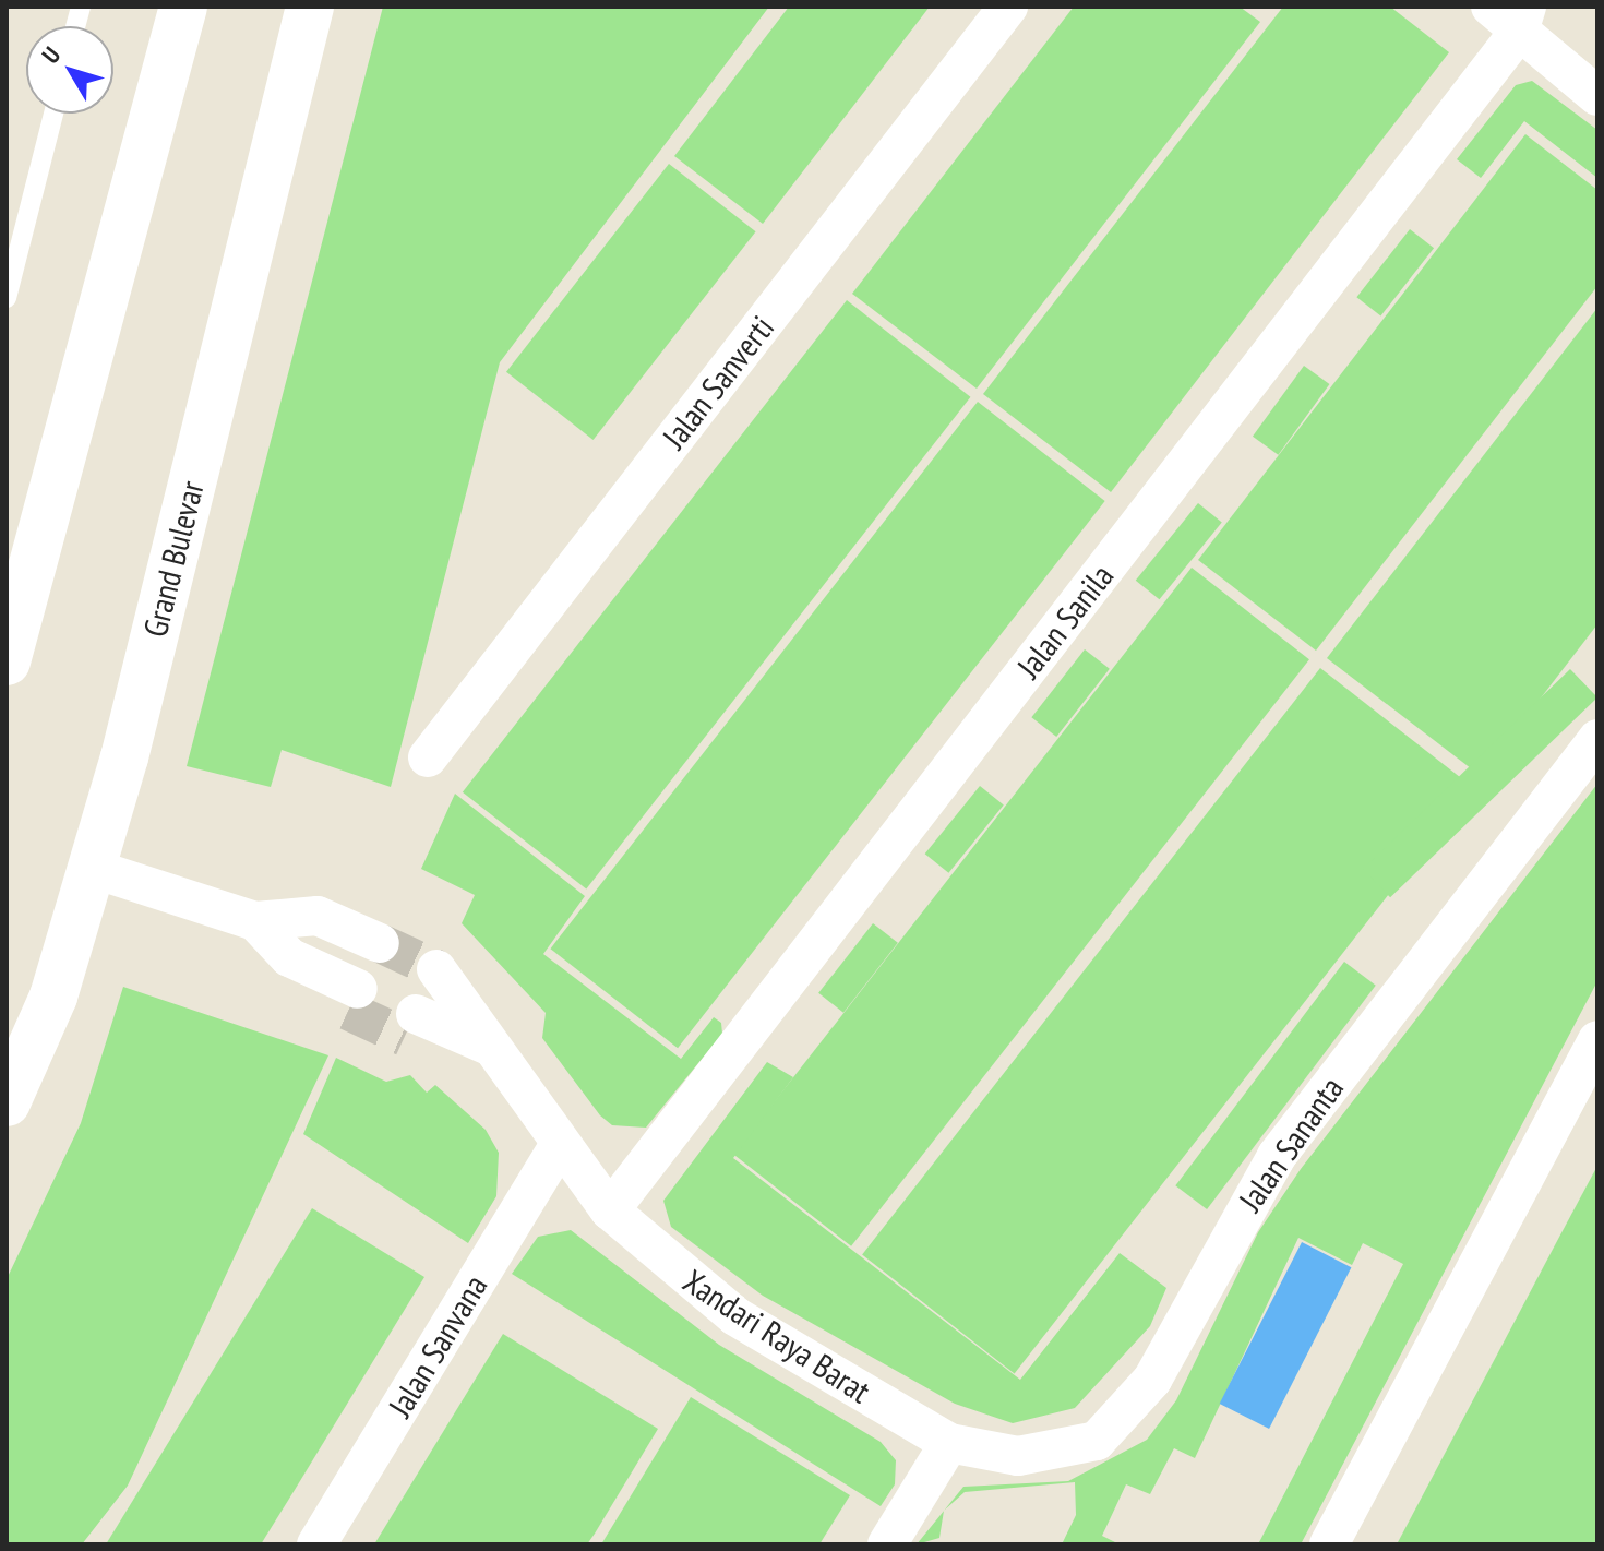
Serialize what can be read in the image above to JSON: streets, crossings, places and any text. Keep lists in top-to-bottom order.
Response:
{
  "streets": {
    "street": [
      "Jalan Sanverti",
      "Grand Bulevar",
      "Jalan Sanila",
      "Jalan Sananta",
      "Xandari Raya Barat",
      "Jalan Sanvana"
    ]
  },
  "crossings": [
    ["Jalan Sanila", "Xandari Raya Barat"],
    ["Jalan Sananta", "Xandari Raya Barat"],
    ["Xandari Raya Barat", "Jalan Sanvana"]
  ],
  "north": "top left"
}
